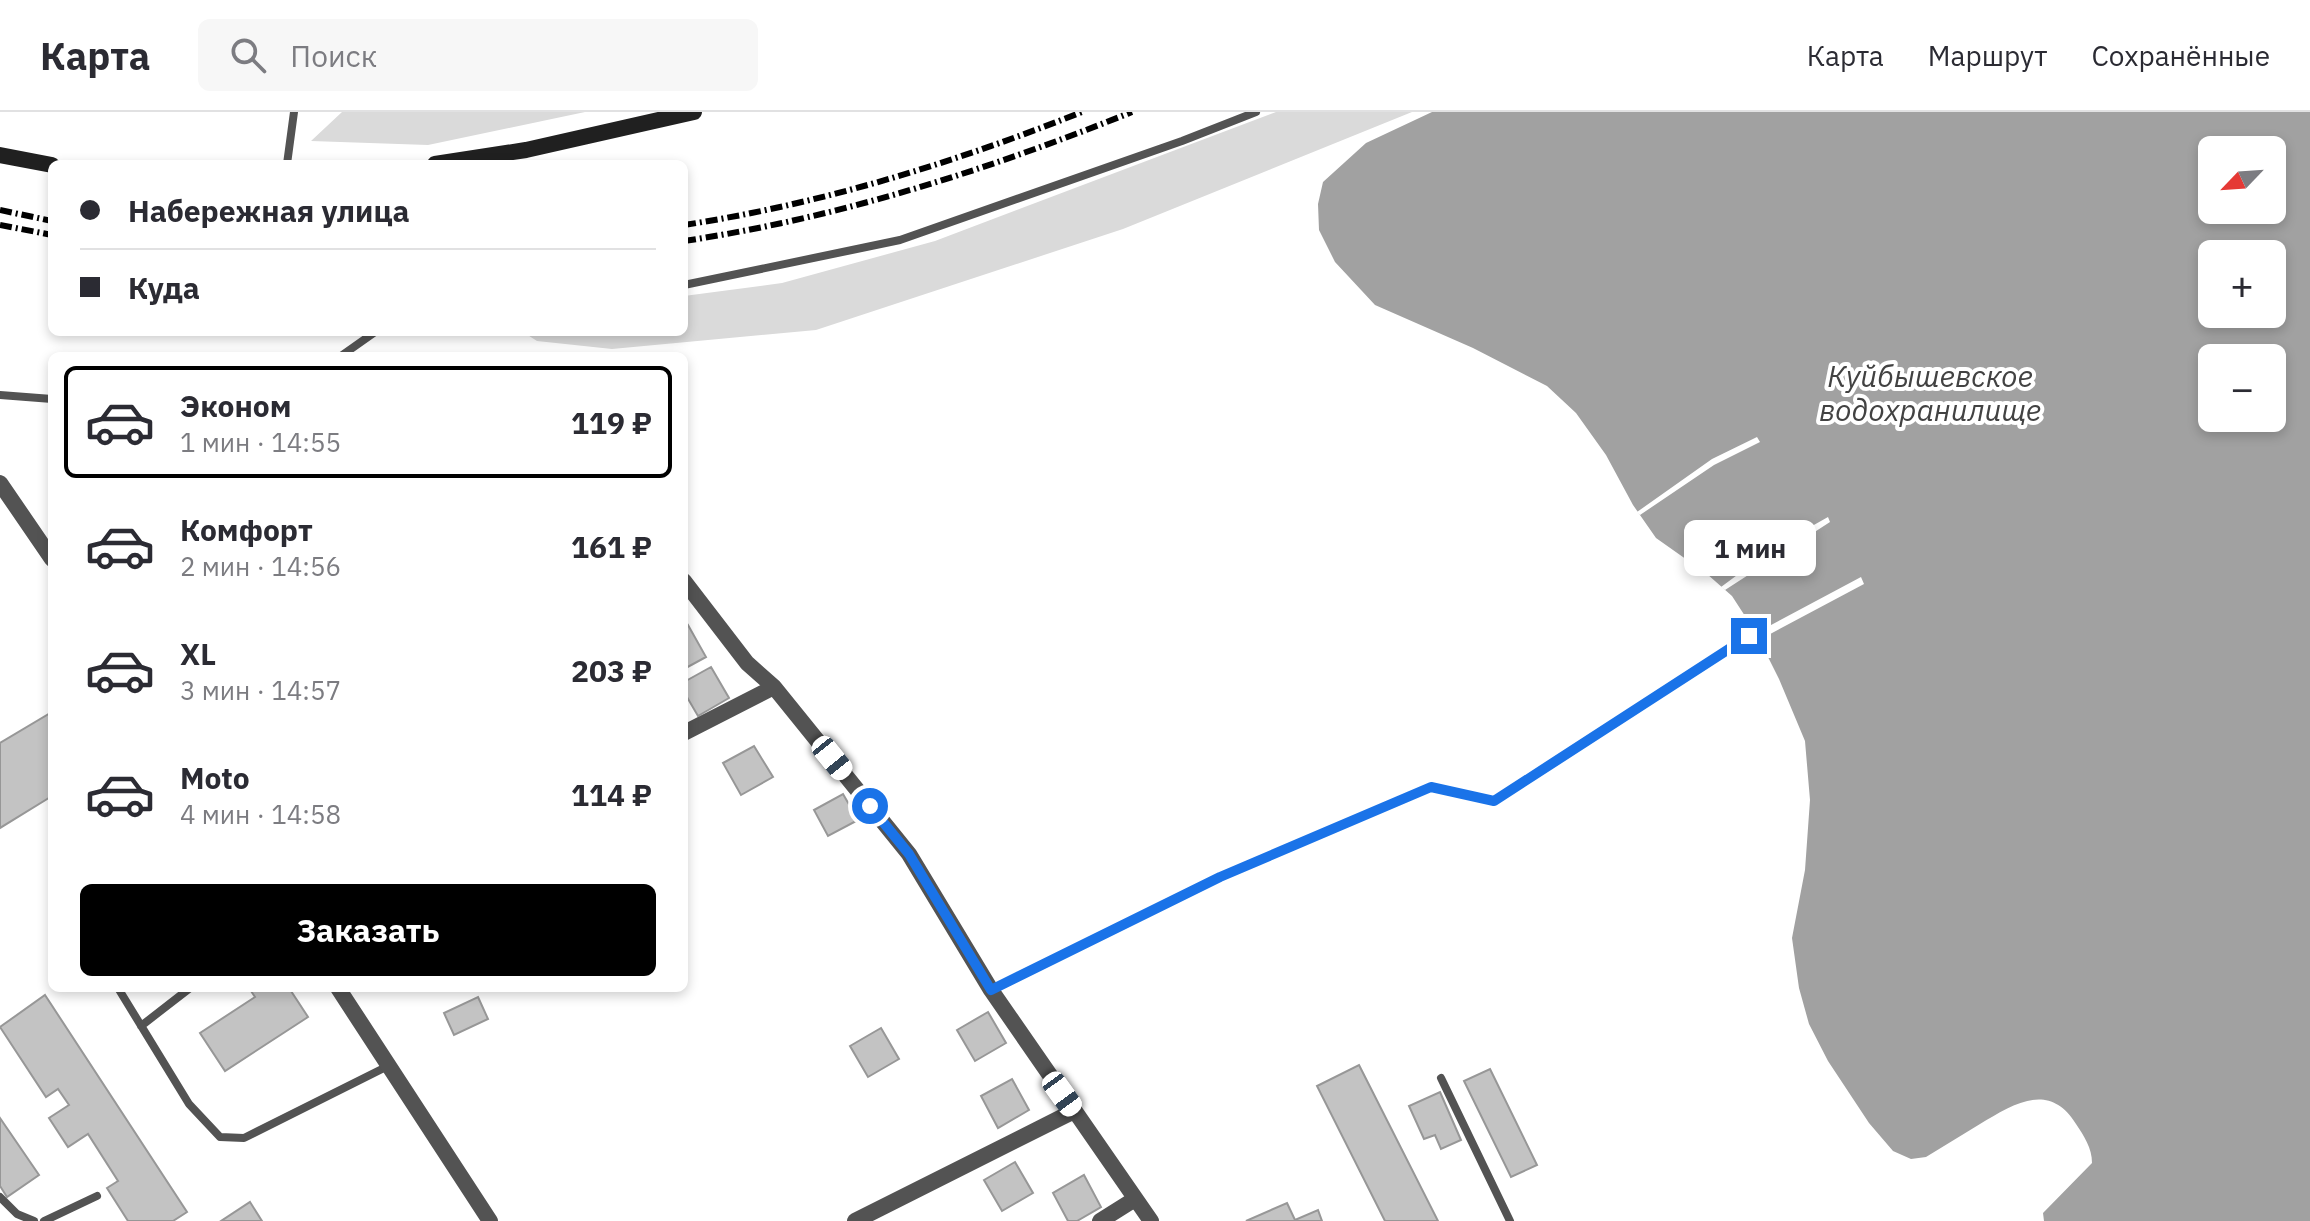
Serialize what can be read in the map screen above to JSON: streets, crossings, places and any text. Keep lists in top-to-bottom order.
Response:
{
  "water": ["Куйбышевское водохранилище"],
  "north": "bottom left",
  "page": {
    "header": "Карта",
    "search": "Поиск",
    "nav": ["Карта", "Маршрут", "Сохранённые"],
    "map_buttons": ["+", "−"],
    "banner": ["Набережная улица", "Куда"],
    "list": [
      {
        "name": "Эконом",
        "note": "1 мин · 14:55",
        "value": "119 ₽"
      },
      {
        "name": "Комфорт",
        "note": "2 мин · 14:56",
        "value": "161 ₽"
      },
      {
        "name": "XL",
        "note": "3 мин · 14:57",
        "value": "203 ₽"
      },
      {
        "name": "Moto",
        "note": "4 мин · 14:58",
        "value": "114 ₽"
      }
    ],
    "bubble": "1 мин",
    "buttons": "Заказать"
  }
}
